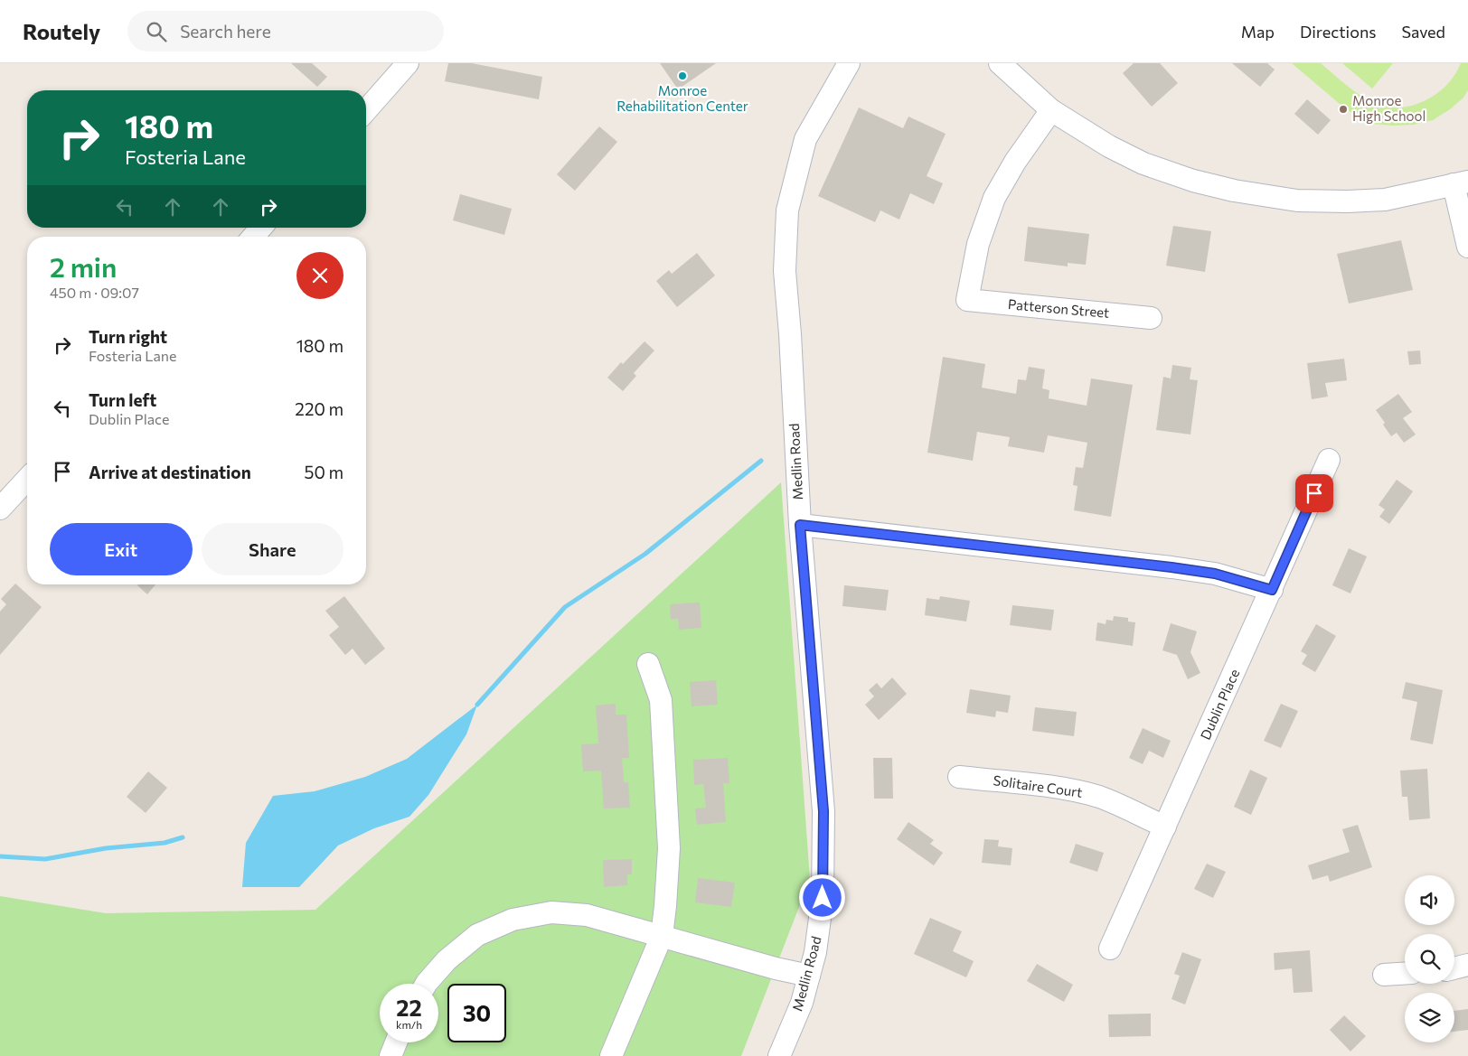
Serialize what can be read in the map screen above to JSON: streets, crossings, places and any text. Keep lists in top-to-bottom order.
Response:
{
  "streets": {
    "street": [
      "Patterson Street",
      "Medlin Road",
      "Dublin Place",
      "Solitaire Court"
    ]
  },
  "crossings": [
    ["Dublin Place", "Solitaire Court"]
  ],
  "places": ["Monroe Rehabilitation Center", "Monroe High School"],
  "page": {
    "header": "Routely",
    "search": "Search here",
    "nav": ["Map", "Directions", "Saved"],
    "turn": ["180 m", "Fosteria Lane"],
    "heading": ["2 min", "450 m · 09:07"],
    "list": [
      {
        "name": "Turn right",
        "note": "Fosteria Lane",
        "value": "180 m"
      },
      {
        "name": "Turn left",
        "note": "Dublin Place",
        "value": "220 m"
      },
      {
        "name": "Arrive at destination",
        "value": "50 m"
      }
    ],
    "buttons": ["Exit", "Share"],
    "speed": "22 km/h",
    "limit": "30"
  }
}
